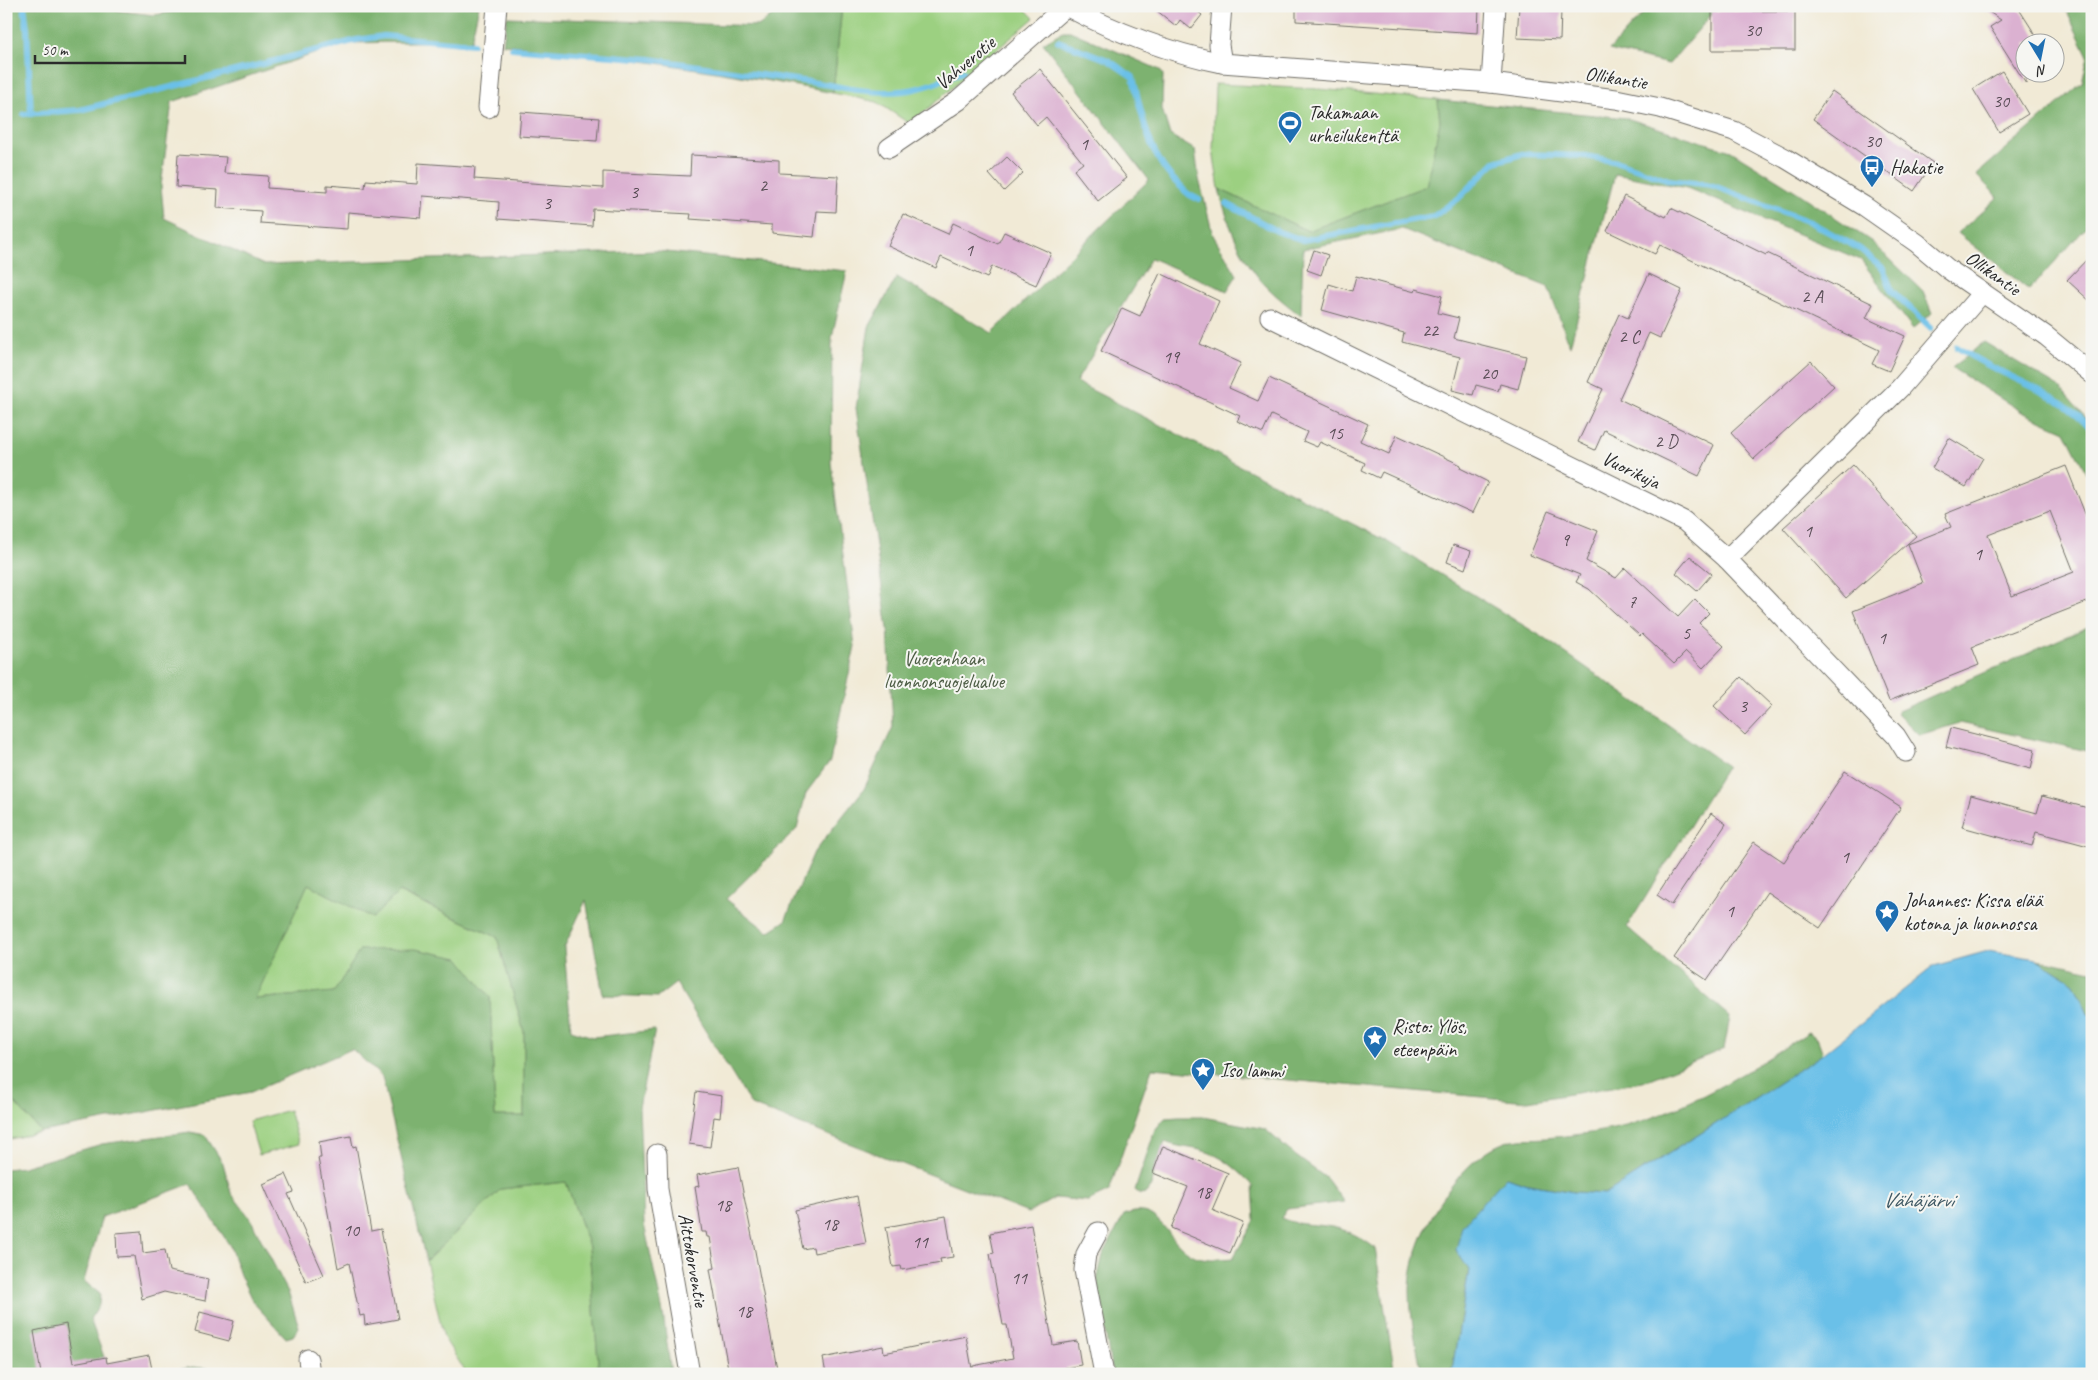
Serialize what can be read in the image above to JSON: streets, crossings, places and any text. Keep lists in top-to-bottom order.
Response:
{
  "streets": {
    "street": [
      "Vahverotie",
      "Ollikantie",
      "Vuorikuja",
      "Aittokorventie"
    ]
  },
  "crossings": [
    ["Vahverotie", "Ollikantie"]
  ],
  "water": ["Vähäjärvi"],
  "parks": ["Vuorenhaan luonnonsuojelualue"],
  "places": {
    "sports": ["Takamaan urheilukenttä"],
    "bus stop": ["Hakatie"],
    "place": ["Johannes: Kissa elää kotona ja luonnossa", "Risto: Ylös, eteenpäin", "Iso lammi"]
  },
  "house_numbers": [
    "30",
    "30",
    "30",
    "1",
    "2",
    "3",
    "3",
    "1",
    "2 A",
    "22",
    "2 C",
    "19",
    "20",
    "15",
    "2 D",
    "1",
    "9",
    "1",
    "7",
    "5",
    "1",
    "3",
    "1",
    "1",
    "18",
    "18",
    "18",
    "10",
    "11",
    "11",
    "18"
  ],
  "scale_bar": "50 m",
  "north": "bottom"
}
